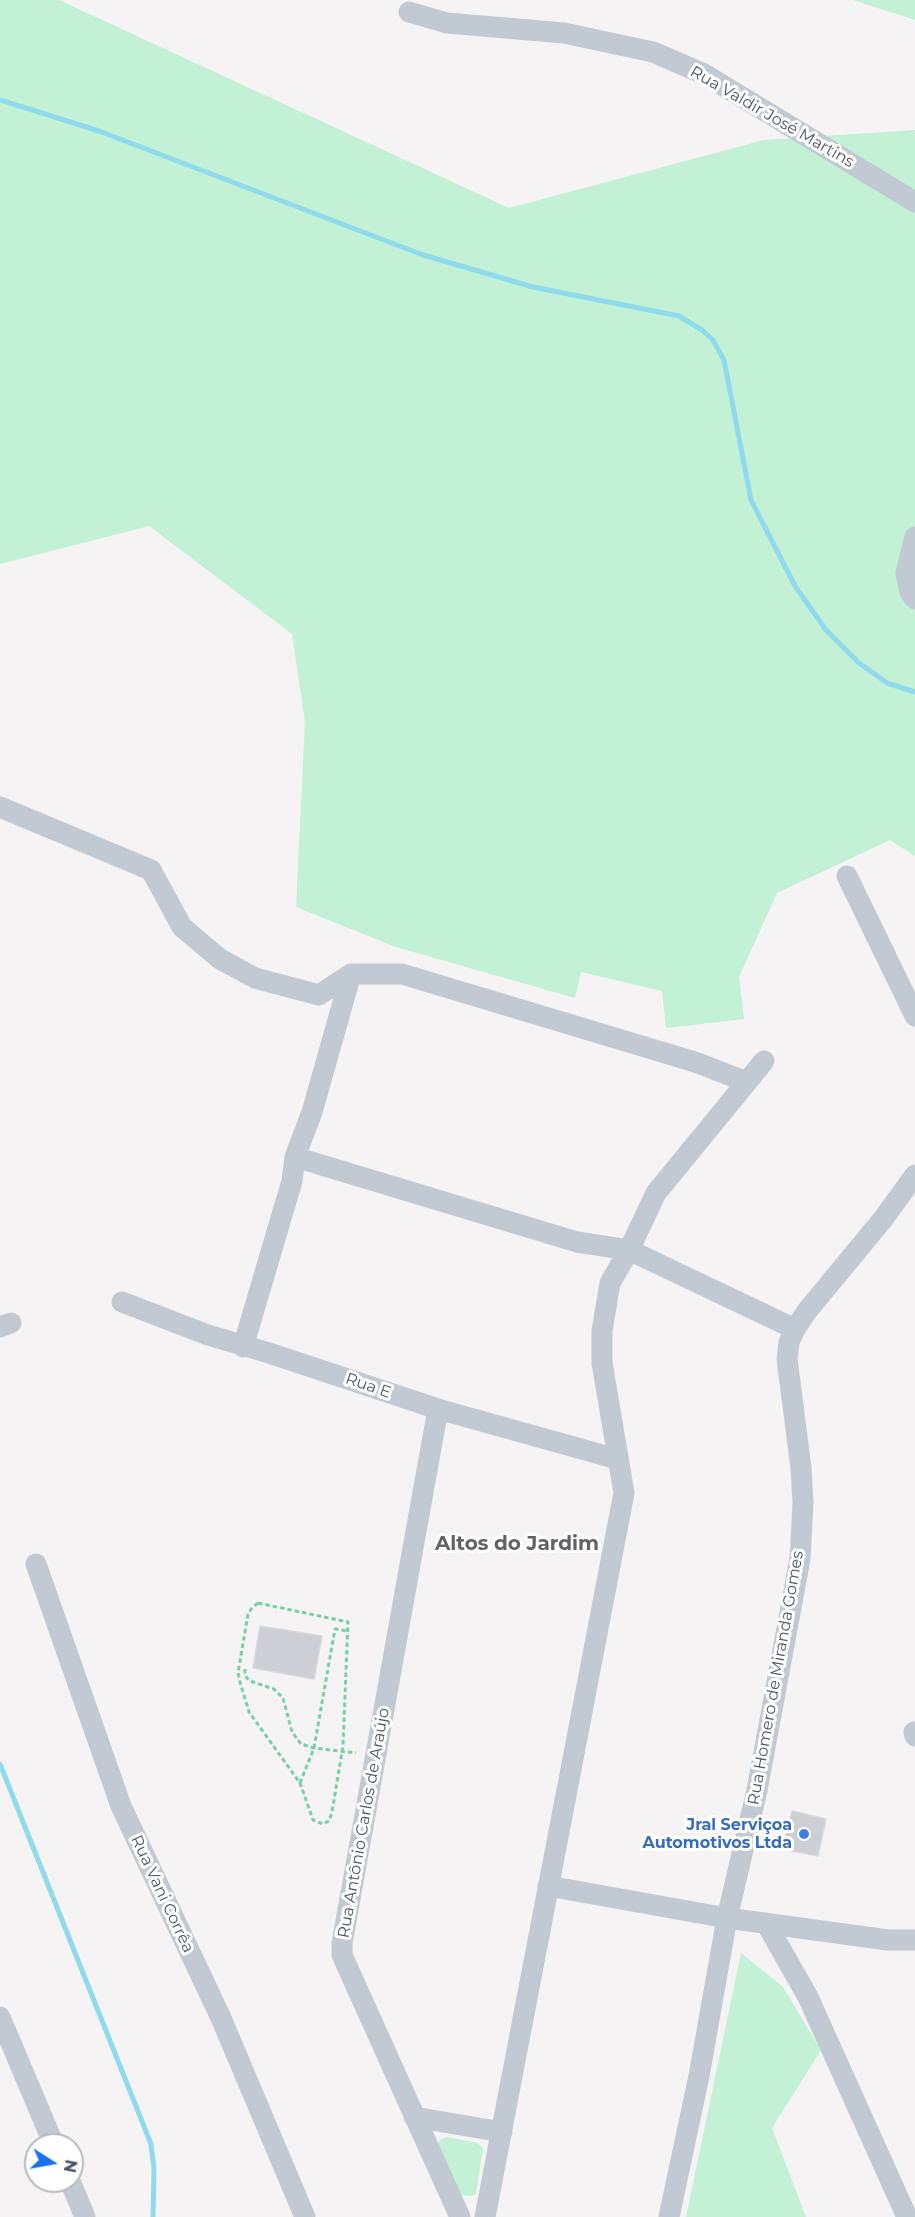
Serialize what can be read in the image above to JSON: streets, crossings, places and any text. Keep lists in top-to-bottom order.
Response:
{
  "streets": {
    "street": [
      "Rua Valdir José Martins",
      "Rua E",
      "Rua Homero de Miranda Gomes",
      "Rua Antônio Carlos de Araújo",
      "Rua Vani Corrêa"
    ]
  },
  "crossings": [
    ["Rua E", "Rua Antônio Carlos de Araújo"]
  ],
  "districts": ["Altos do Jardim"],
  "places": ["Jral Serviçoa Automotivos Ltda"],
  "north": "right"
}
